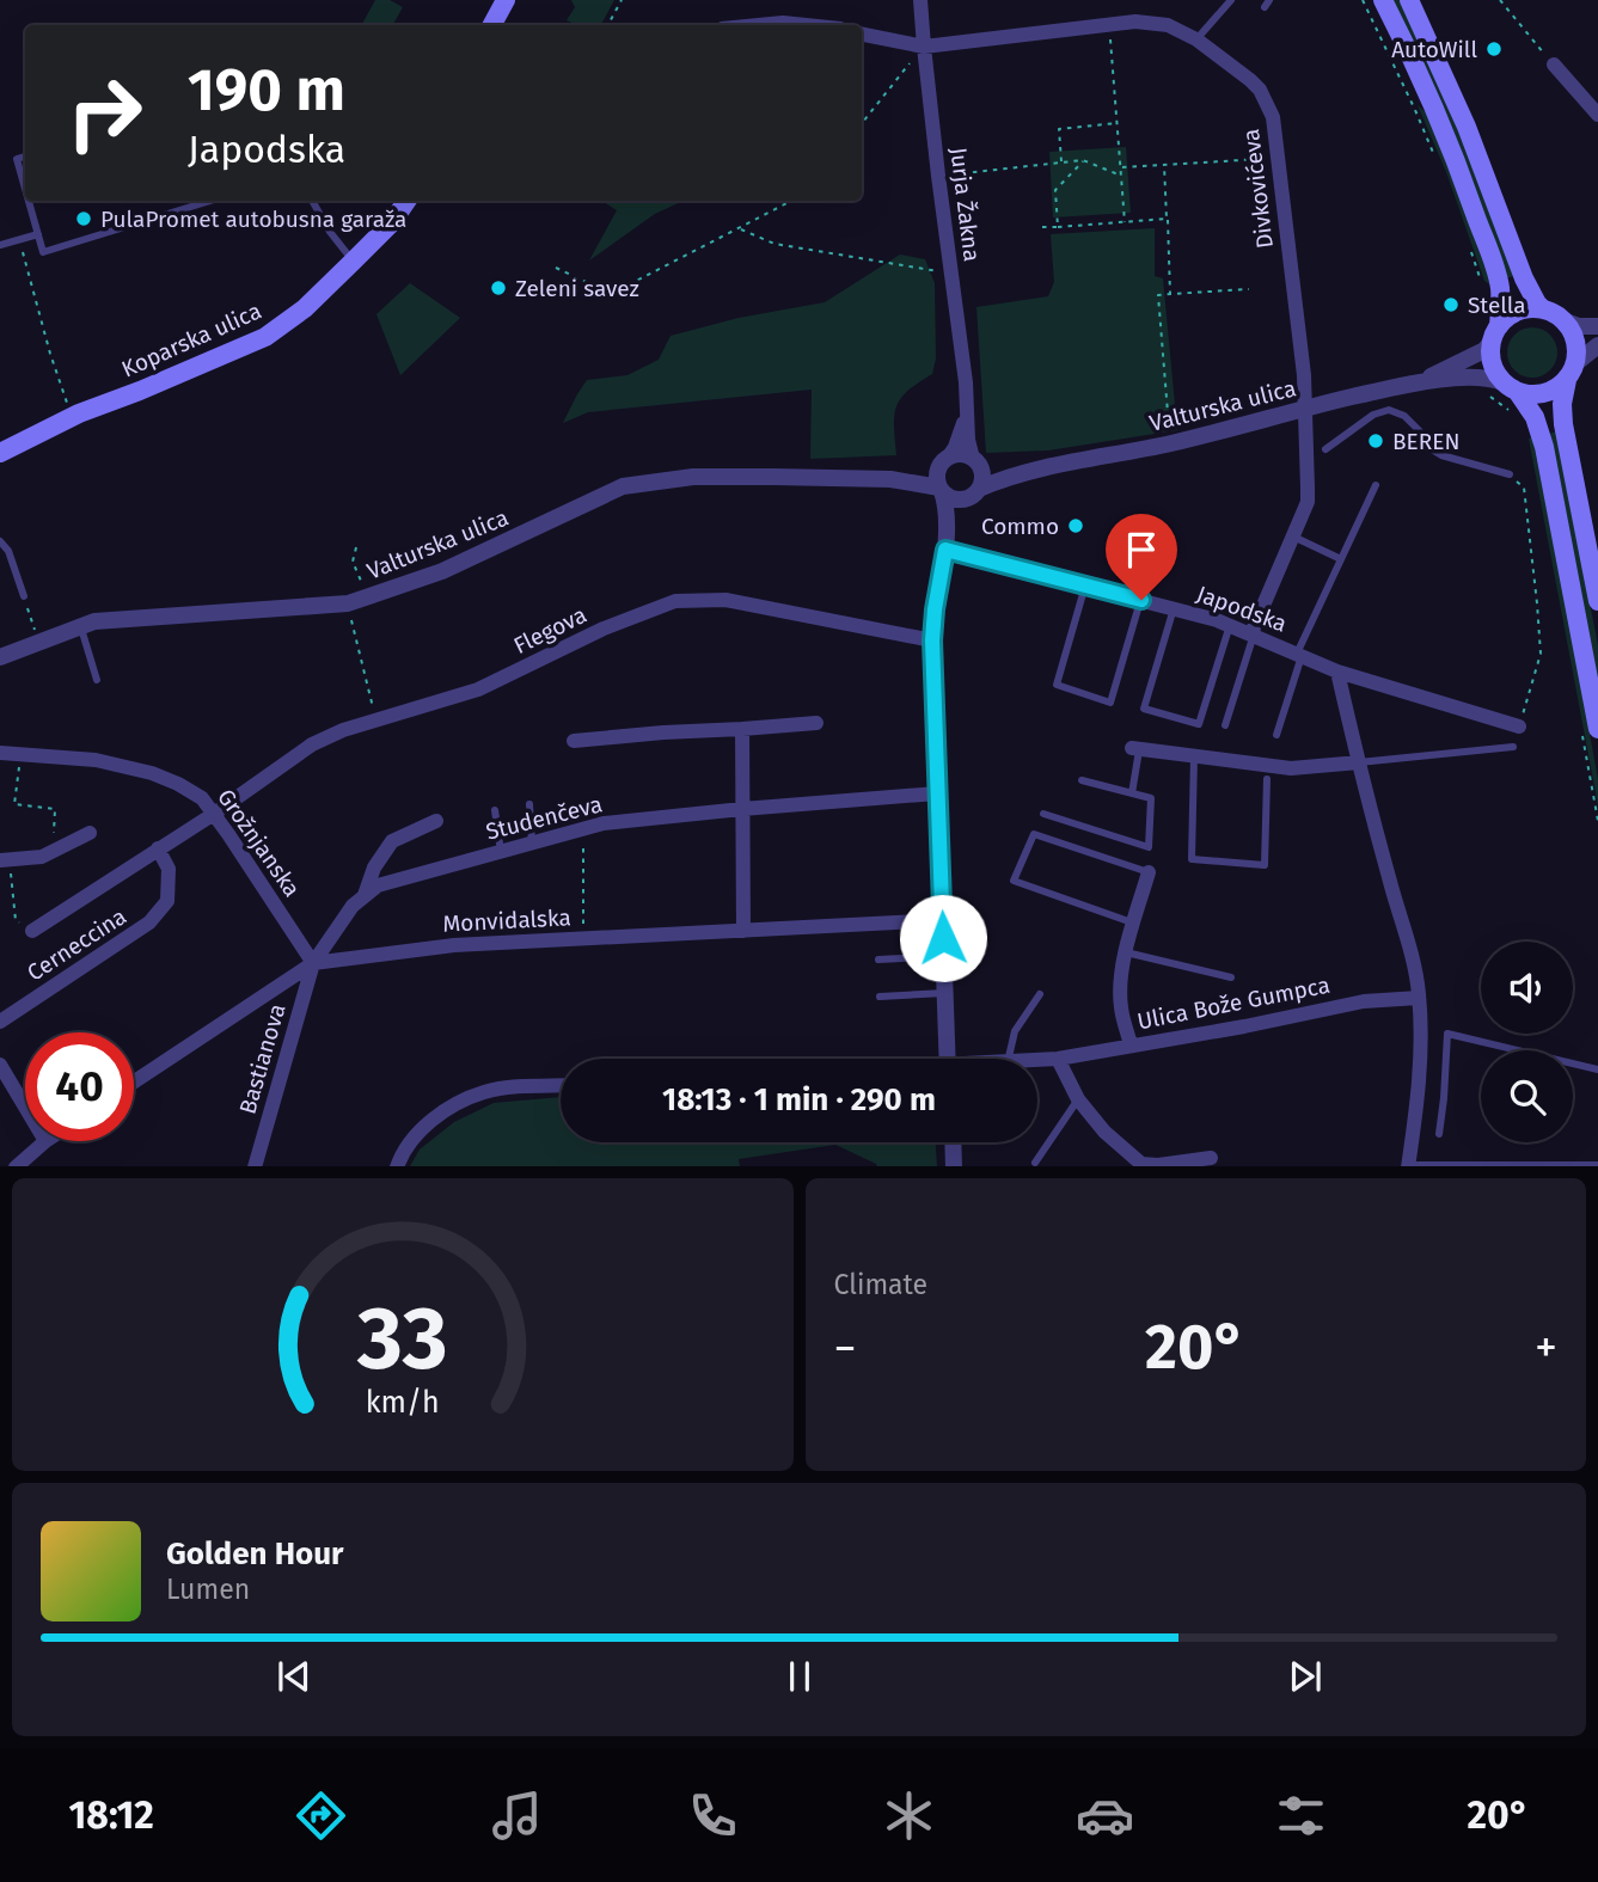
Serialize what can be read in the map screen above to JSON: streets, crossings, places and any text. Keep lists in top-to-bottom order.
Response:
{
  "streets": {
    "main road": ["Koparska ulica"],
    "street": [
      "Divkovićeva",
      "Jurja Žakna",
      "Valturska ulica",
      "Japodska",
      "Flegova",
      "Studenčeva",
      "Grožnjanska",
      "Monvidalska",
      "Cerneccina",
      "Ulica Bože Gumpca",
      "Bastianova"
    ]
  },
  "crossings": [
    ["Divkovićeva", "Jurja Žakna"],
    ["Divkovićeva", "Valturska ulica"],
    ["Divkovićeva", "Japodska"],
    ["Jurja Žakna", "Valturska ulica"],
    ["Flegova", "Grožnjanska"],
    ["Flegova", "Cerneccina"],
    ["Studenčeva", "Grožnjanska"],
    ["Studenčeva", "Monvidalska"],
    ["Studenčeva", "Bastianova"],
    ["Grožnjanska", "Monvidalska"],
    ["Grožnjanska", "Cerneccina"],
    ["Grožnjanska", "Bastianova"],
    ["Monvidalska", "Bastianova"]
  ],
  "places": [
    "AutoWill",
    "PulaPromet autobusna garaža",
    "Zeleni savez",
    "Stella",
    "BEREN",
    "Commo"
  ],
  "page": {
    "turn": ["190 m", "Japodska"],
    "limit": "40",
    "trip": "18:13 · 1 min · 290 m",
    "tile": "Climate",
    "heat": ["−", "20°", "+"],
    "song": ["Golden Hour", "Lumen"],
    "tabs": ["18:12", "20°"],
    "gauge": ["33", "km/h"]
  }
}
